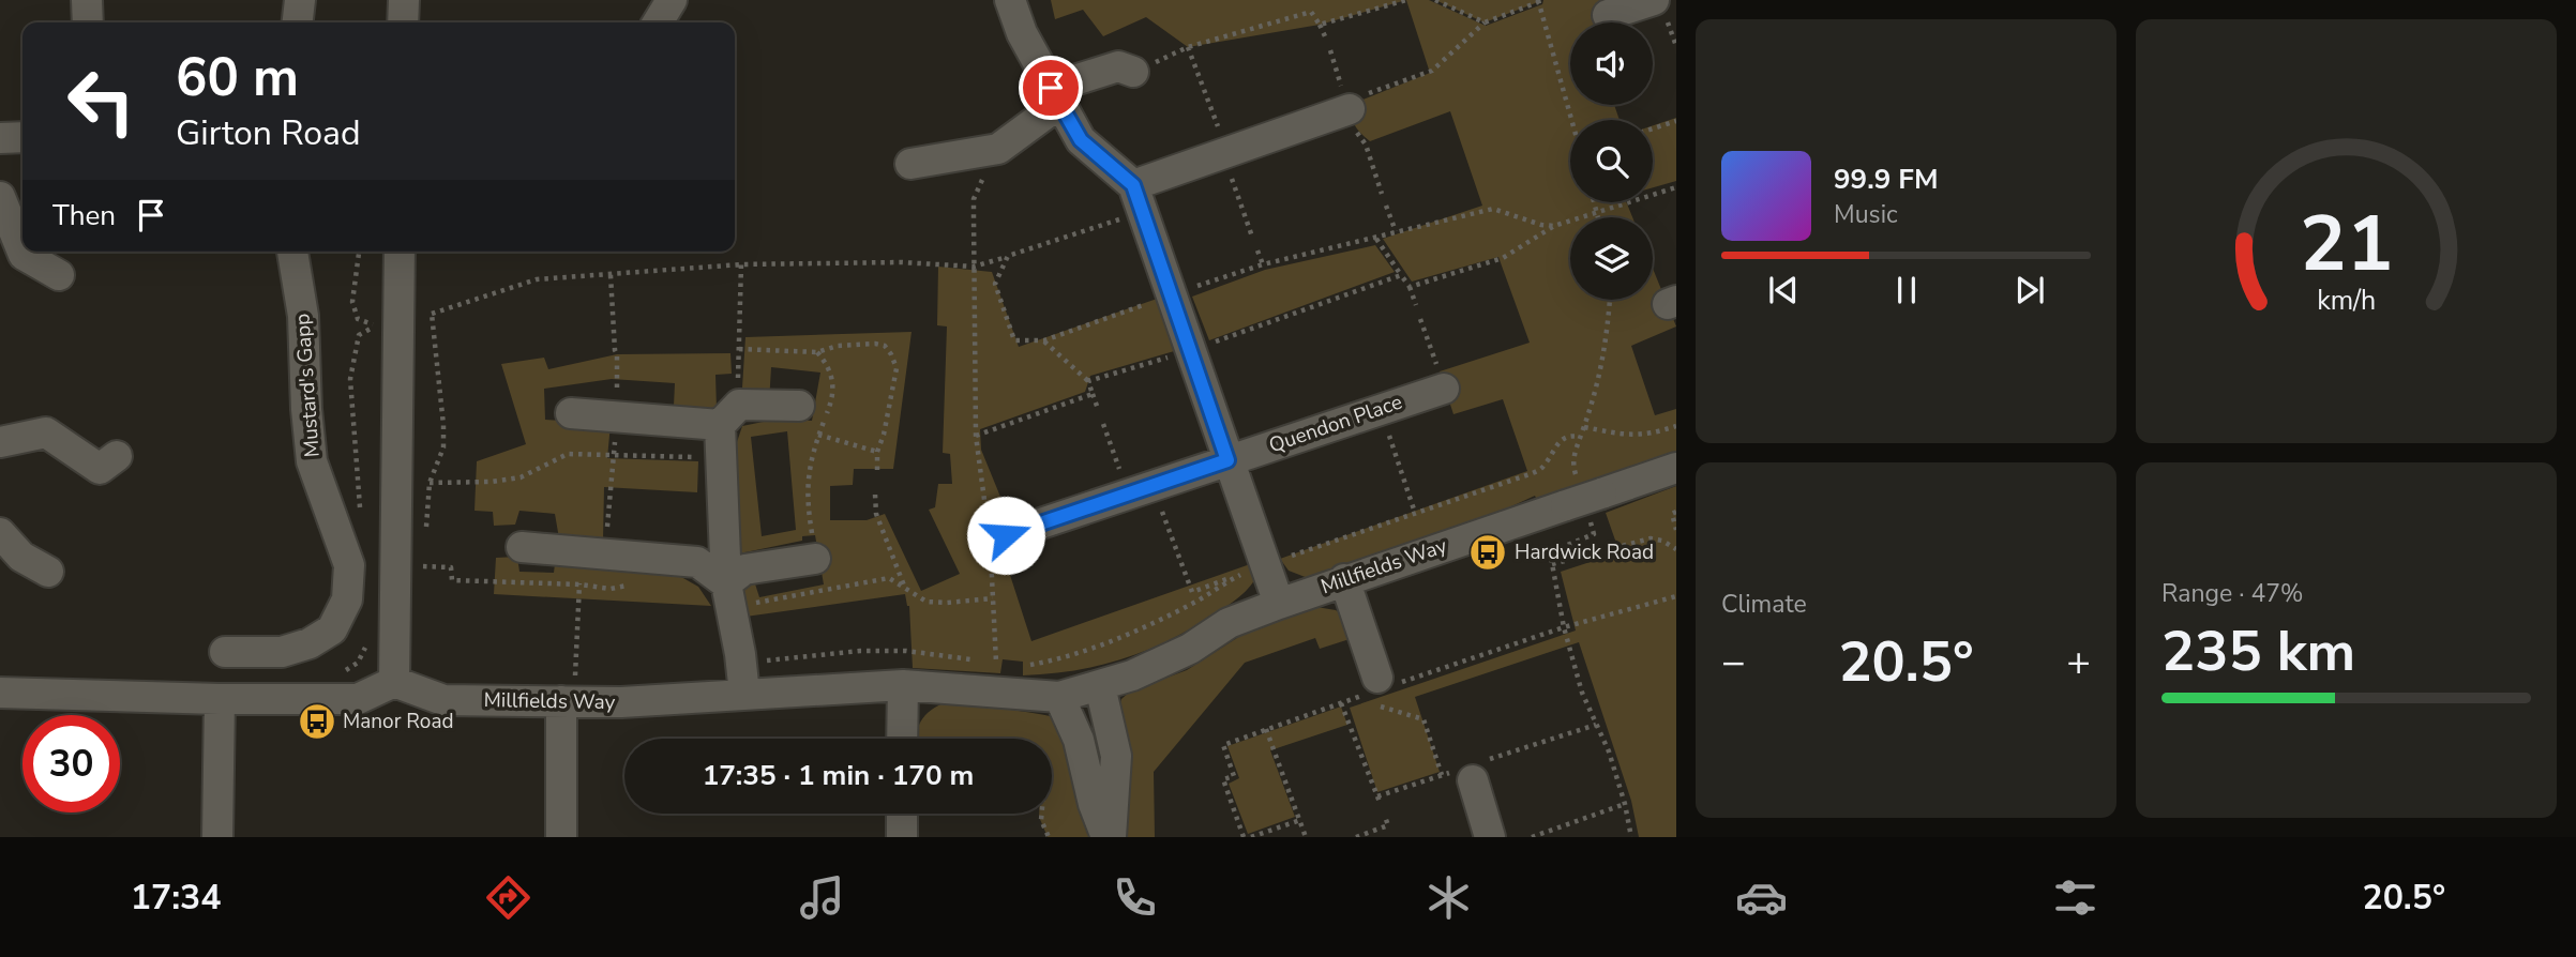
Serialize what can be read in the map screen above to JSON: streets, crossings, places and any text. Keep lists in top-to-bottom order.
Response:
{
  "streets": {
    "street": ["Mustard's Gapp", "Quendon Place", "Millfields Way"]
  },
  "places": {
    "bus stop": ["Hardwick Road", "Manor Road"]
  },
  "page": {
    "turn": ["60 m", "Girton Road"],
    "song": ["99.9 FM", "Music"],
    "then": "Then",
    "tile": [
      "Climate",
      ["Range · 47%", "235 km"]
    ],
    "heat": ["−", "20.5°", "+"],
    "limit": "30",
    "trip": "17:35 · 1 min · 170 m",
    "tabs": ["17:34", "20.5°"],
    "gauge": ["21", "km/h"]
  }
}
